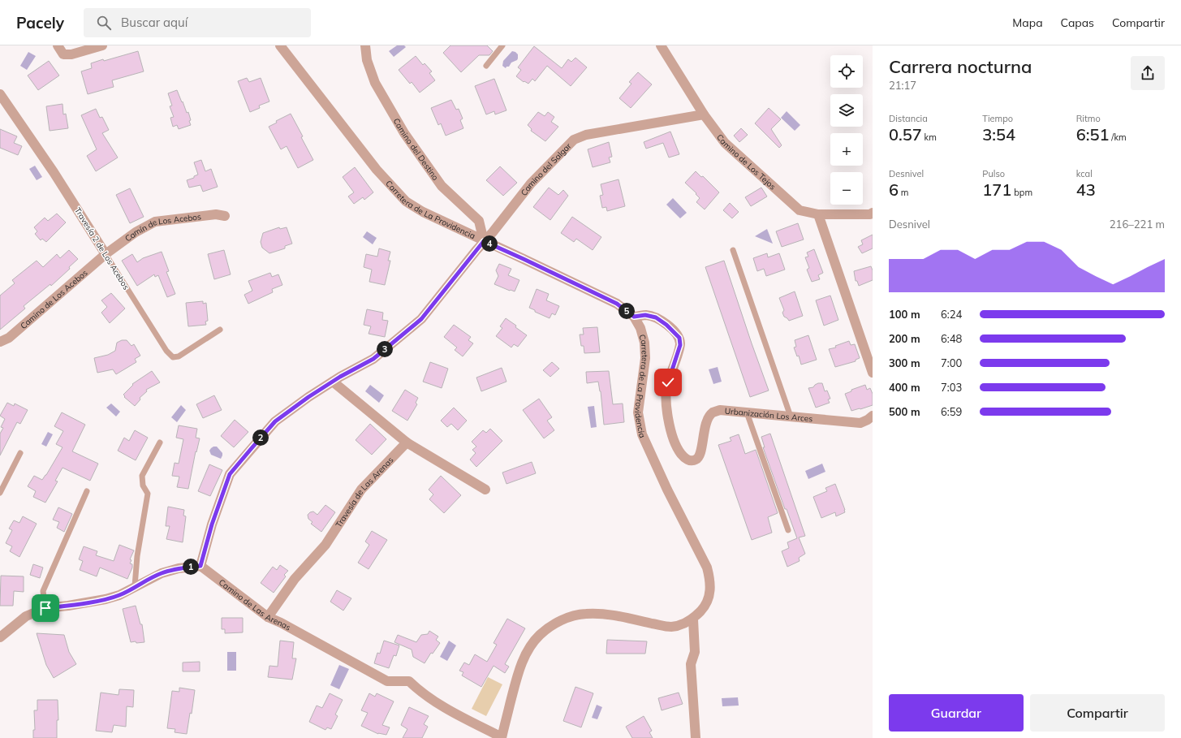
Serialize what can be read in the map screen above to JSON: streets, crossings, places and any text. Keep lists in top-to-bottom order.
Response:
{
  "streets": {
    "street": [
      "Camino del Destino",
      "Camino de Los Tejos",
      "Camino del Salgar",
      "Carretera de La Providencia",
      "Camín de Los Acebos",
      "Travesía 2 de Los Acebos",
      "Camino de Los Acebos",
      "Urbanización Los Arces",
      "Travesía de Las Arenas",
      "Camino de Las Arenas"
    ]
  },
  "crossings": [
    ["Camino del Destino", "Camino del Salgar"],
    ["Camino del Destino", "Carretera de La Providencia"],
    ["Camino de Los Tejos", "Camino del Salgar"],
    ["Camino del Salgar", "Carretera de La Providencia"],
    ["Camino del Salgar", "Camino de Las Arenas"],
    ["Carretera de La Providencia", "Urbanización Los Arces"],
    ["Carretera de La Providencia", "Camino de Las Arenas"],
    ["Camín de Los Acebos", "Travesía 2 de Los Acebos"],
    ["Camín de Los Acebos", "Camino de Los Acebos"],
    ["Travesía 2 de Los Acebos", "Camino de Los Acebos"],
    ["Travesía de Las Arenas", "Camino de Las Arenas"]
  ],
  "page": {
    "header": "Pacely",
    "search": "Buscar aquí",
    "nav": ["Mapa", "Capas", "Compartir"],
    "heading": ["Carrera nocturna", "21:17"],
    "map_buttons": ["+", "−"],
    "stats": [
      ["Distancia", "0.57 km"],
      ["Tiempo", "3:54"],
      ["Ritmo", "6:51 /km"],
      ["Desnivel", "6 m"],
      ["Pulso", "171 bpm"],
      ["kcal", "43"]
    ],
    "chart": ["Desnivel", "216–221 m"],
    "pins": [
      "4",
      "5",
      "3",
      "2",
      "1"
    ],
    "list": [
      {
        "name": "100 m",
        "note": "6:24"
      },
      {
        "name": "200 m",
        "note": "6:48"
      },
      {
        "name": "300 m",
        "note": "7:00"
      },
      {
        "name": "400 m",
        "note": "7:03"
      },
      {
        "name": "500 m",
        "note": "6:59"
      }
    ],
    "buttons": ["Guardar", "Compartir"]
  }
}
